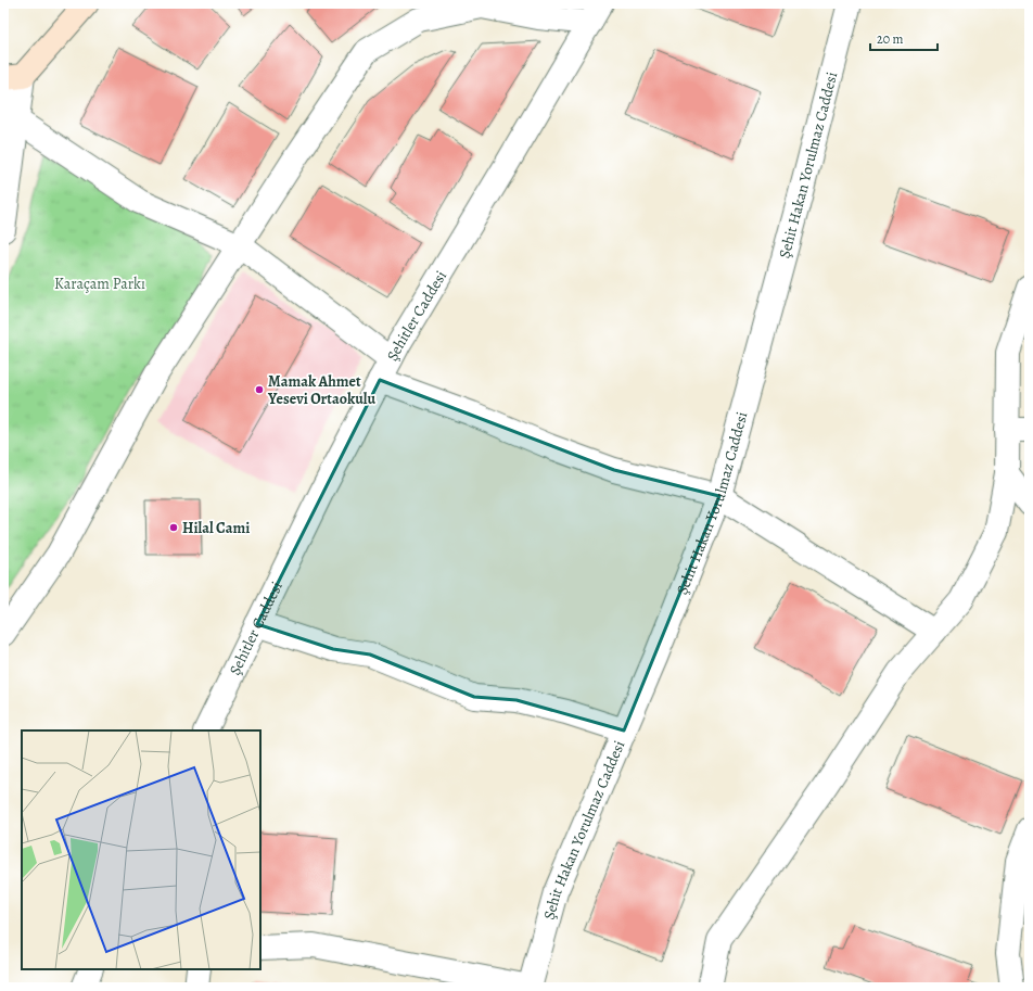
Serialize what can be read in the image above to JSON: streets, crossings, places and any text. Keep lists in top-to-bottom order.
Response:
{
  "streets": {
    "street": ["Şehit Hakan Yorulmaz Caddesi", "Şehitler Caddesi"]
  },
  "parks": ["Karaçam Parkı"],
  "places": ["Mamak Ahmet Yesevi Ortaokulu", "Hilal Cami"],
  "scale_bar": "20 m"
}
